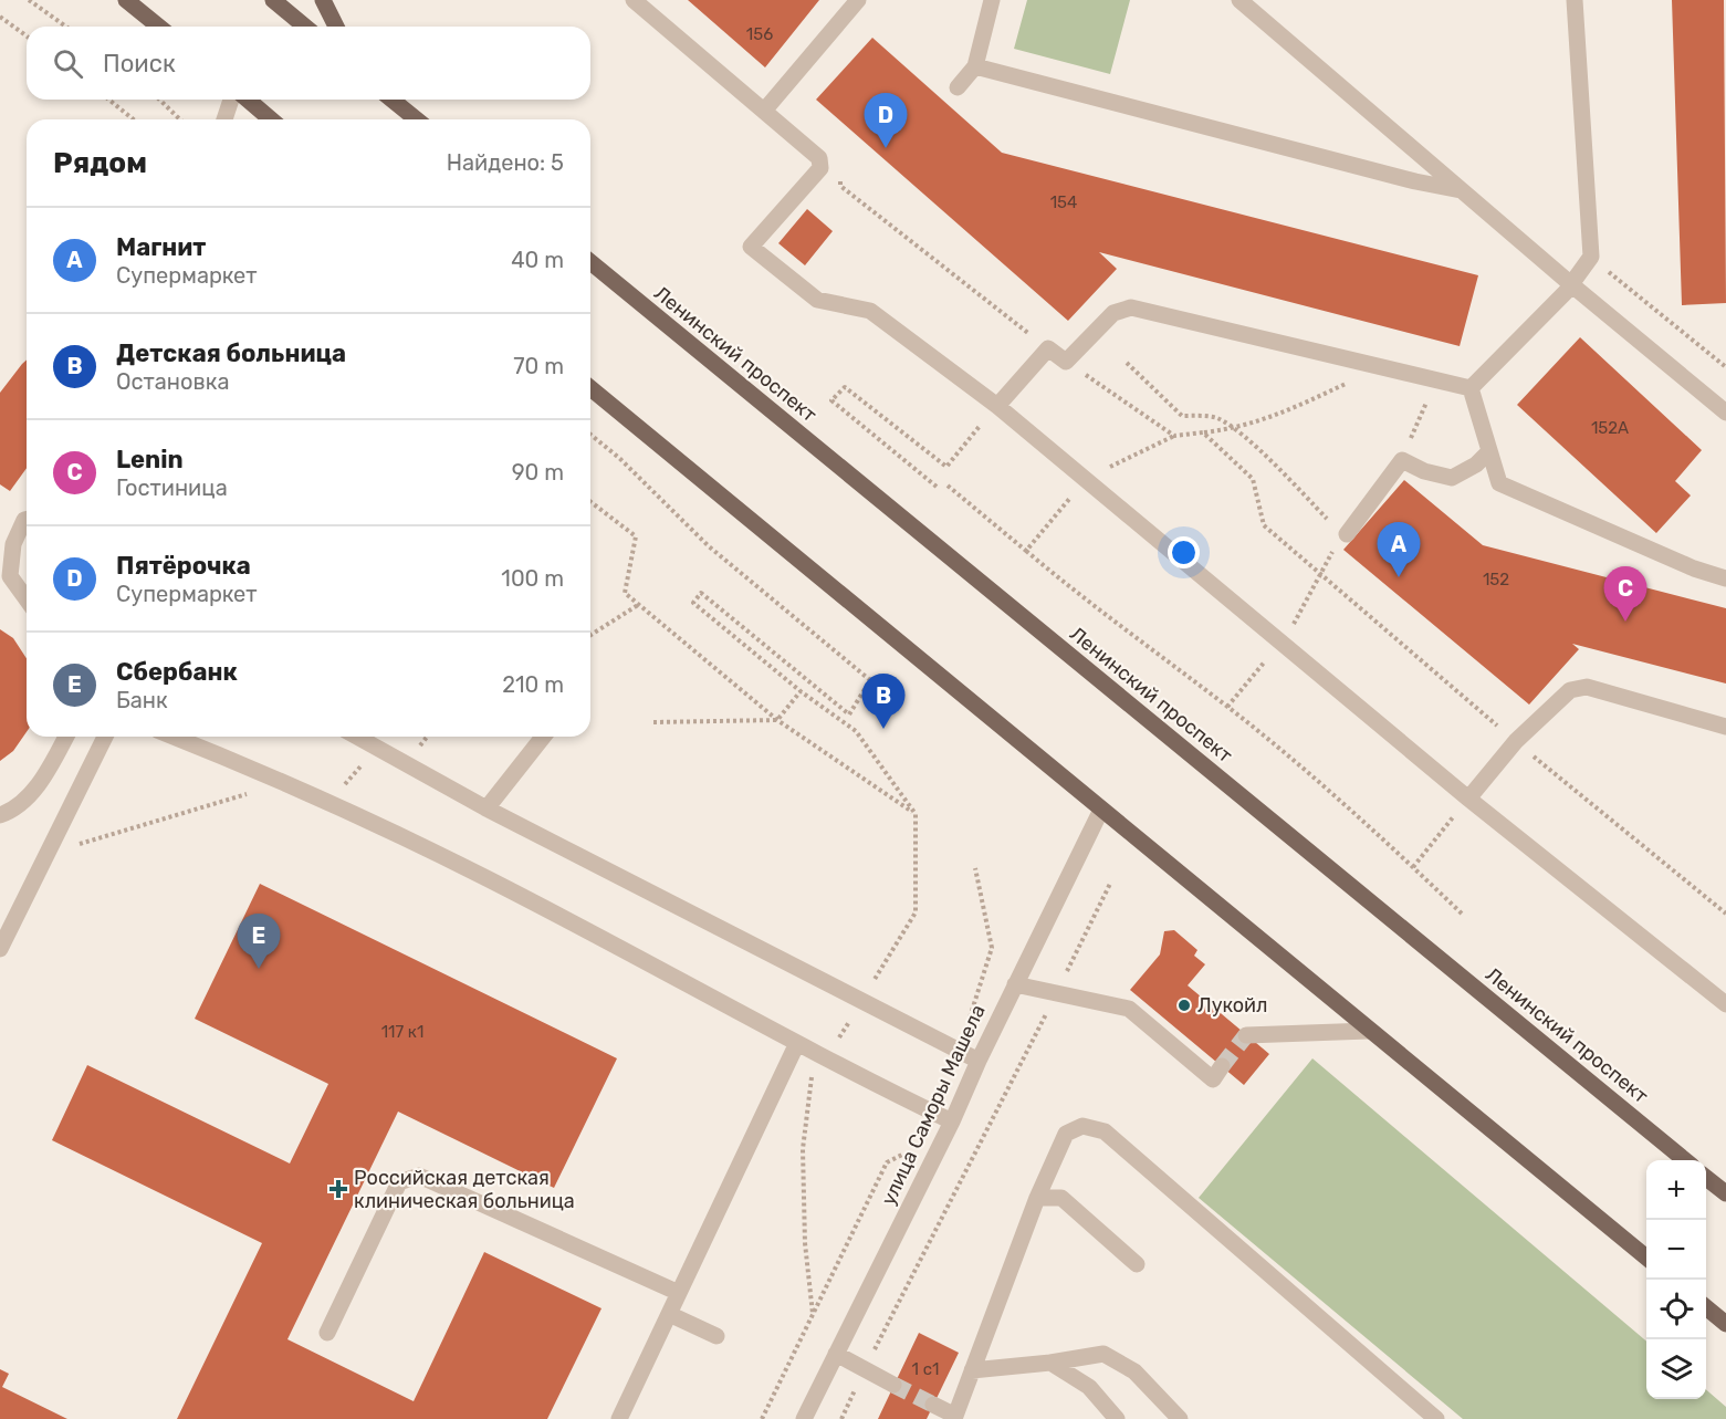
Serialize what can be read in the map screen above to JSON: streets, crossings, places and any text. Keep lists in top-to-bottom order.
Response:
{
  "streets": {
    "main road": ["Ленинский проспект"],
    "street": ["улица Саморы Машела"]
  },
  "places": {
    "other": ["Лукойл"],
    "health": ["Российская детская клиническая больница"]
  },
  "house_numbers": [
    "156",
    "154",
    "152А",
    "152",
    "117 к1",
    "1 с1"
  ],
  "page": {
    "search": "Поиск",
    "pins": [
      "D",
      "A",
      "C",
      "B",
      "E"
    ],
    "heading": ["Рядом", "Найдено: 5"],
    "list": [
      {
        "mark": "A",
        "name": "Магнит",
        "note": "Супермаркет",
        "value": "40 m"
      },
      {
        "mark": "B",
        "name": "Детская больница",
        "note": "Остановка",
        "value": "70 m"
      },
      {
        "mark": "C",
        "name": "Lenin",
        "note": "Гостиница",
        "value": "90 m"
      },
      {
        "mark": "D",
        "name": "Пятёрочка",
        "note": "Супермаркет",
        "value": "100 m"
      },
      {
        "mark": "E",
        "name": "Сбербанк",
        "note": "Банк",
        "value": "210 m"
      }
    ],
    "map_buttons": ["+", "−"]
  }
}
